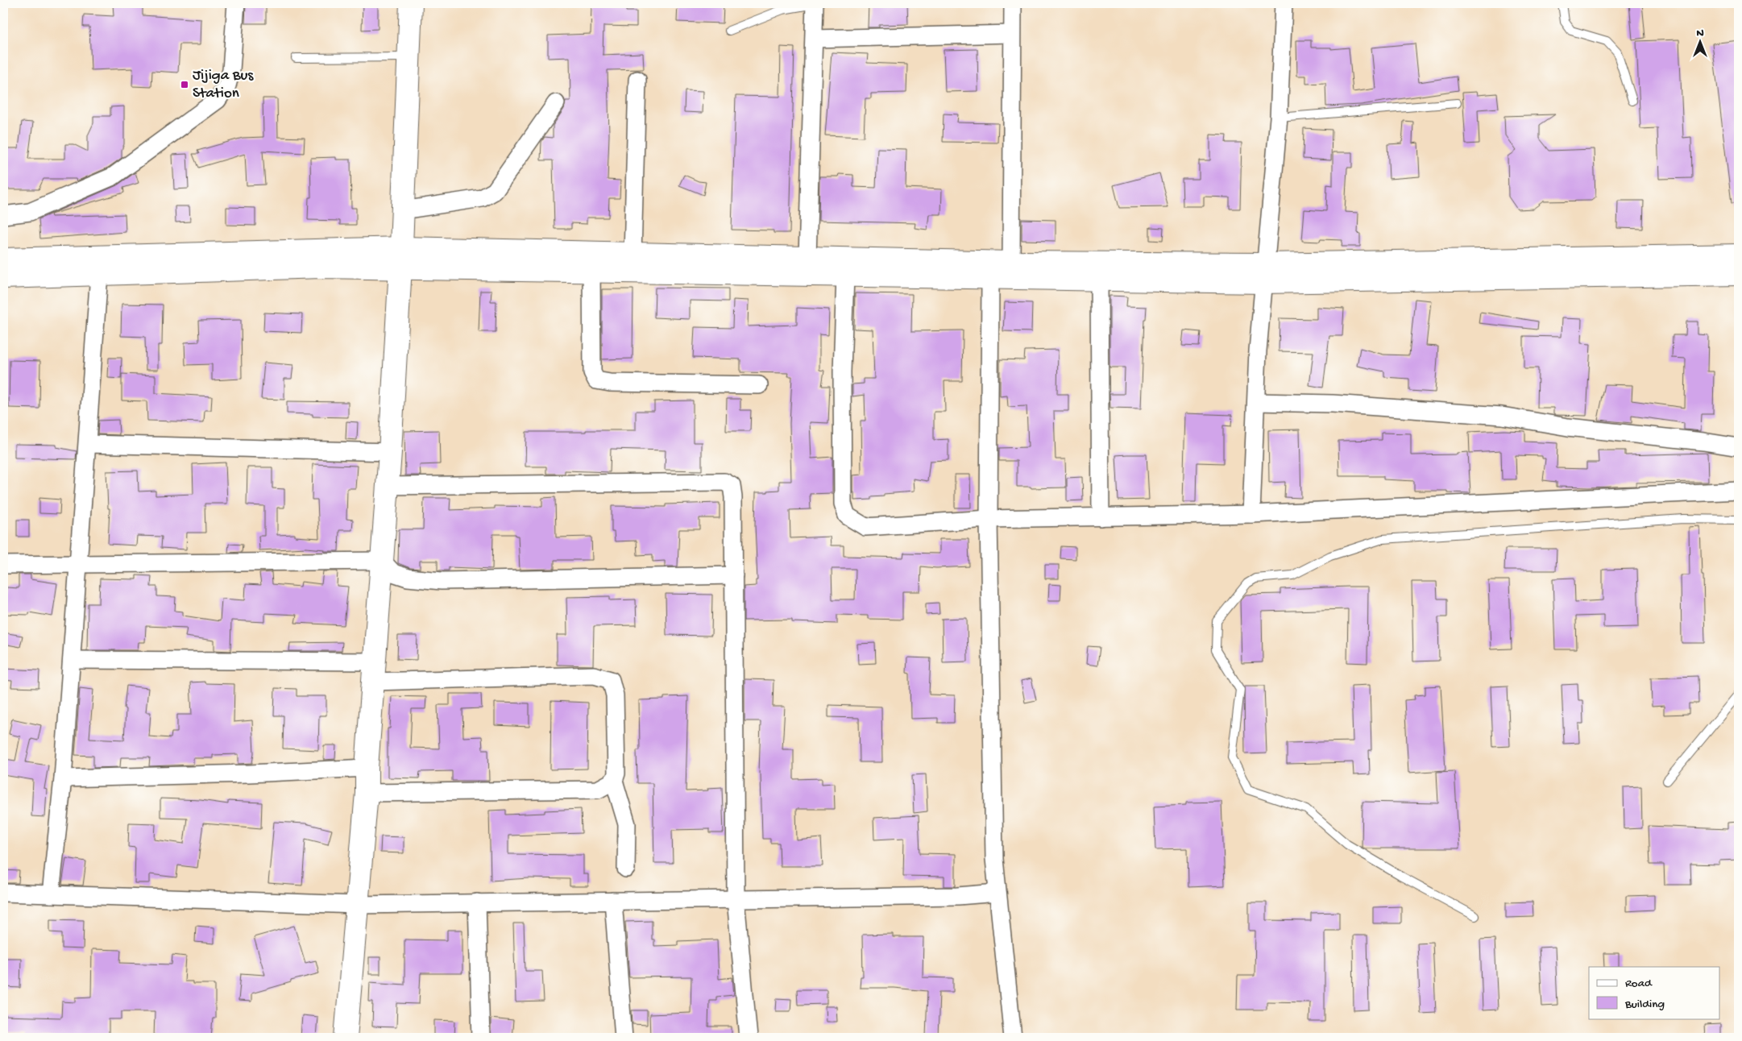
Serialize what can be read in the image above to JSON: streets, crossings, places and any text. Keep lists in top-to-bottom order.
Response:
{
  "places": {
    "transit": ["Jijiga Bus Station"]
  },
  "legend": ["Road", "Building"],
  "north": "top"
}
